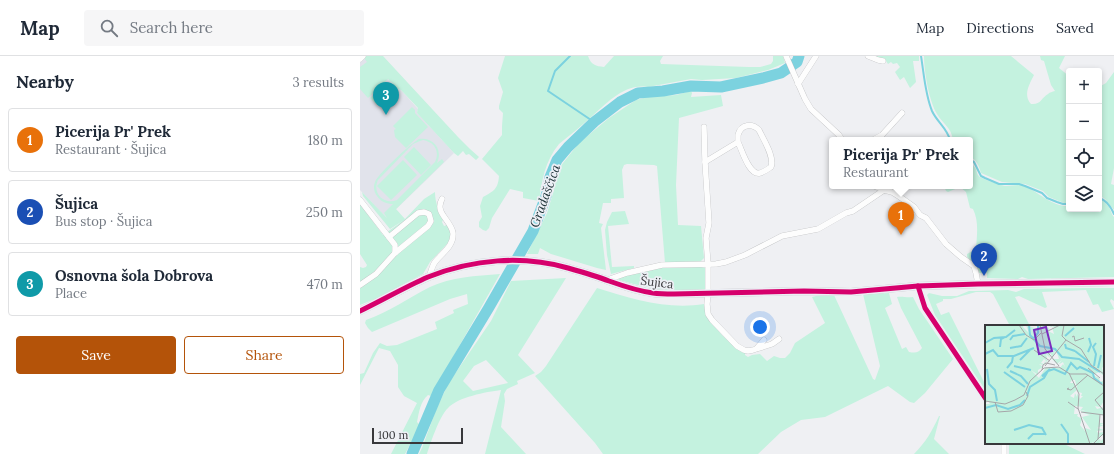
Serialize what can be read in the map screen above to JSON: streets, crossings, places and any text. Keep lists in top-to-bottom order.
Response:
{
  "streets": {
    "street": ["Šujica"]
  },
  "water": ["Gradaščica"],
  "scale_bar": "100 m",
  "page": {
    "header": "Map",
    "search": "Search here",
    "nav": ["Map", "Directions", "Saved"],
    "heading": ["Nearby", "3 results"],
    "map_buttons": ["+", "−"],
    "pins": ["3", "1", "2"],
    "list": [
      {
        "mark": "1",
        "name": "Picerija Pr' Prek",
        "note": "Restaurant · Šujica",
        "value": "180 m"
      },
      {
        "mark": "2",
        "name": "Šujica",
        "note": "Bus stop · Šujica",
        "value": "250 m"
      },
      {
        "mark": "3",
        "name": "Osnovna šola Dobrova",
        "note": "Place",
        "value": "470 m"
      }
    ],
    "popup": ["Picerija Pr' Prek", "Restaurant"],
    "buttons": ["Save", "Share"],
    "scale": "100 m"
  }
}
